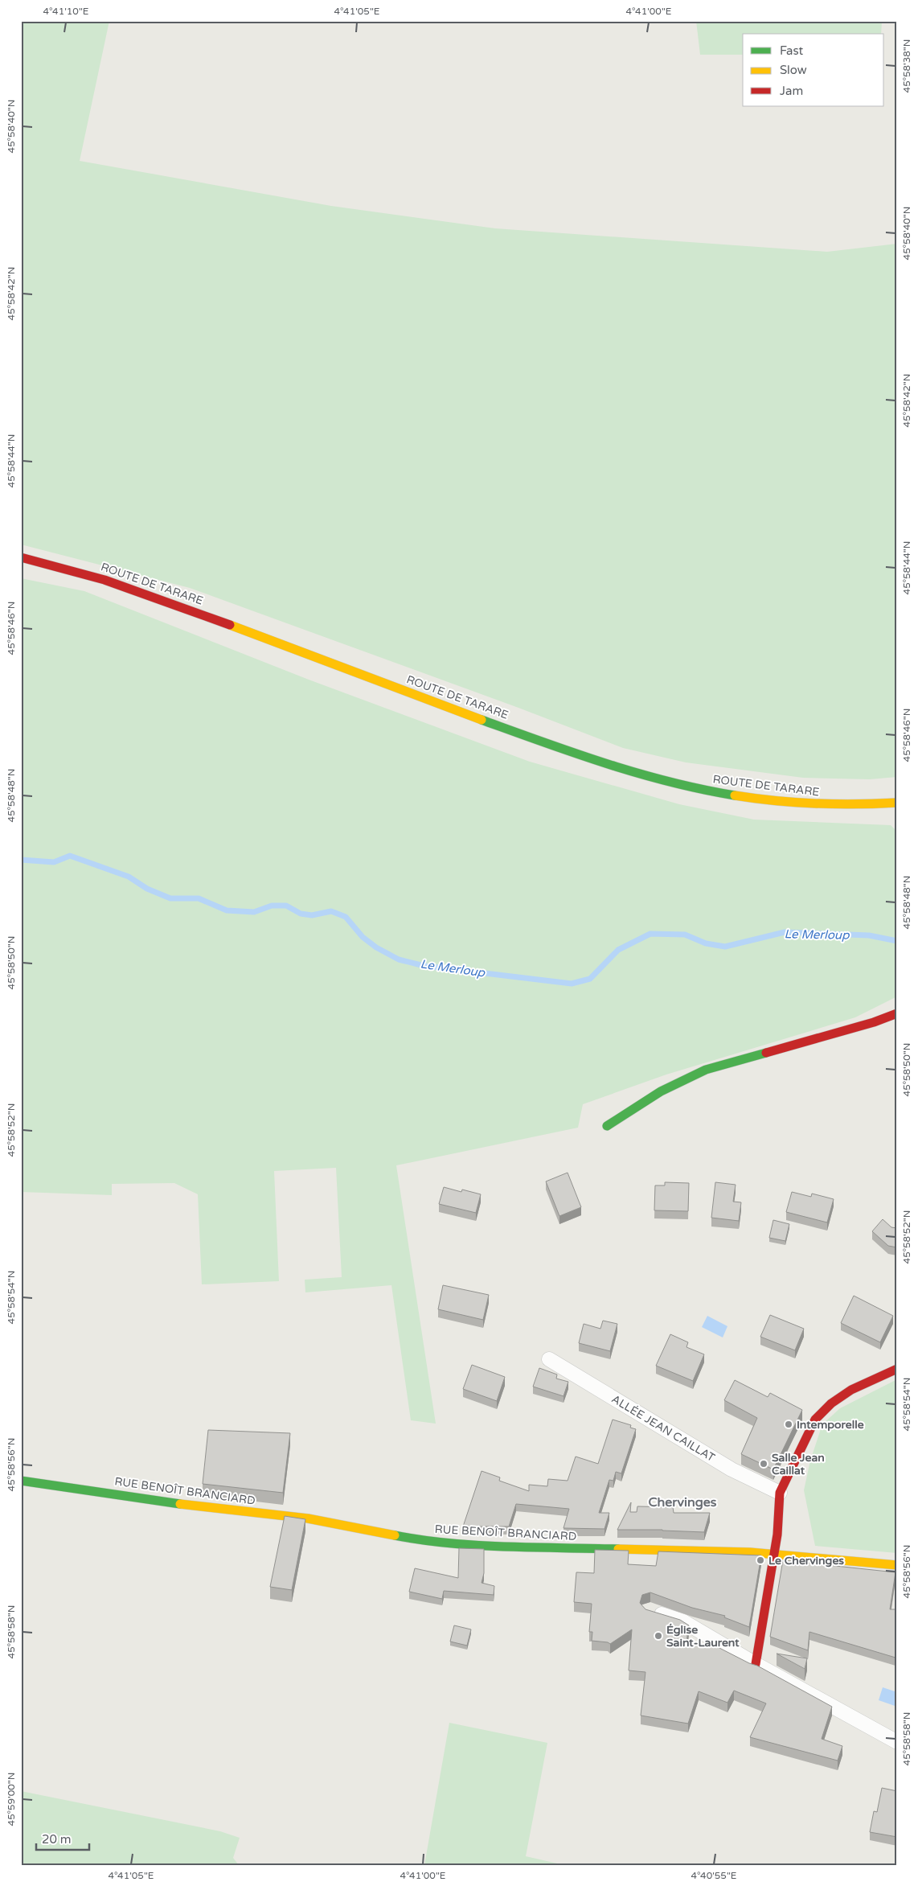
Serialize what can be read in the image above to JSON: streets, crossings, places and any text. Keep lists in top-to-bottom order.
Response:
{
  "streets": {
    "street": ["ROUTE DE TARARE", "ALLÉE JEAN CAILLAT", "RUE BENOÎT BRANCIARD"]
  },
  "districts": ["Chervinges"],
  "water": ["Le Merloup"],
  "places": [
    "Intemporelle",
    "Salle Jean Caillat",
    "Le Chervinges",
    "Église Saint-Laurent"
  ],
  "legend": ["Fast", "Slow", "Jam"],
  "scale_bar": "20 m",
  "coordinates": [
    "4°41'10\"E",
    "4°41'05\"E",
    "4°41'00\"E",
    "45°58'38\"N",
    "45°58'40\"N",
    "45°58'42\"N",
    "45°58'44\"N",
    "45°58'46\"N",
    "45°58'48\"N",
    "45°58'50\"N",
    "45°58'52\"N",
    "45°58'54\"N",
    "45°58'56\"N",
    "45°58'58\"N",
    "45°59'00\"N",
    "4°40'55\"E"
  ]
}
